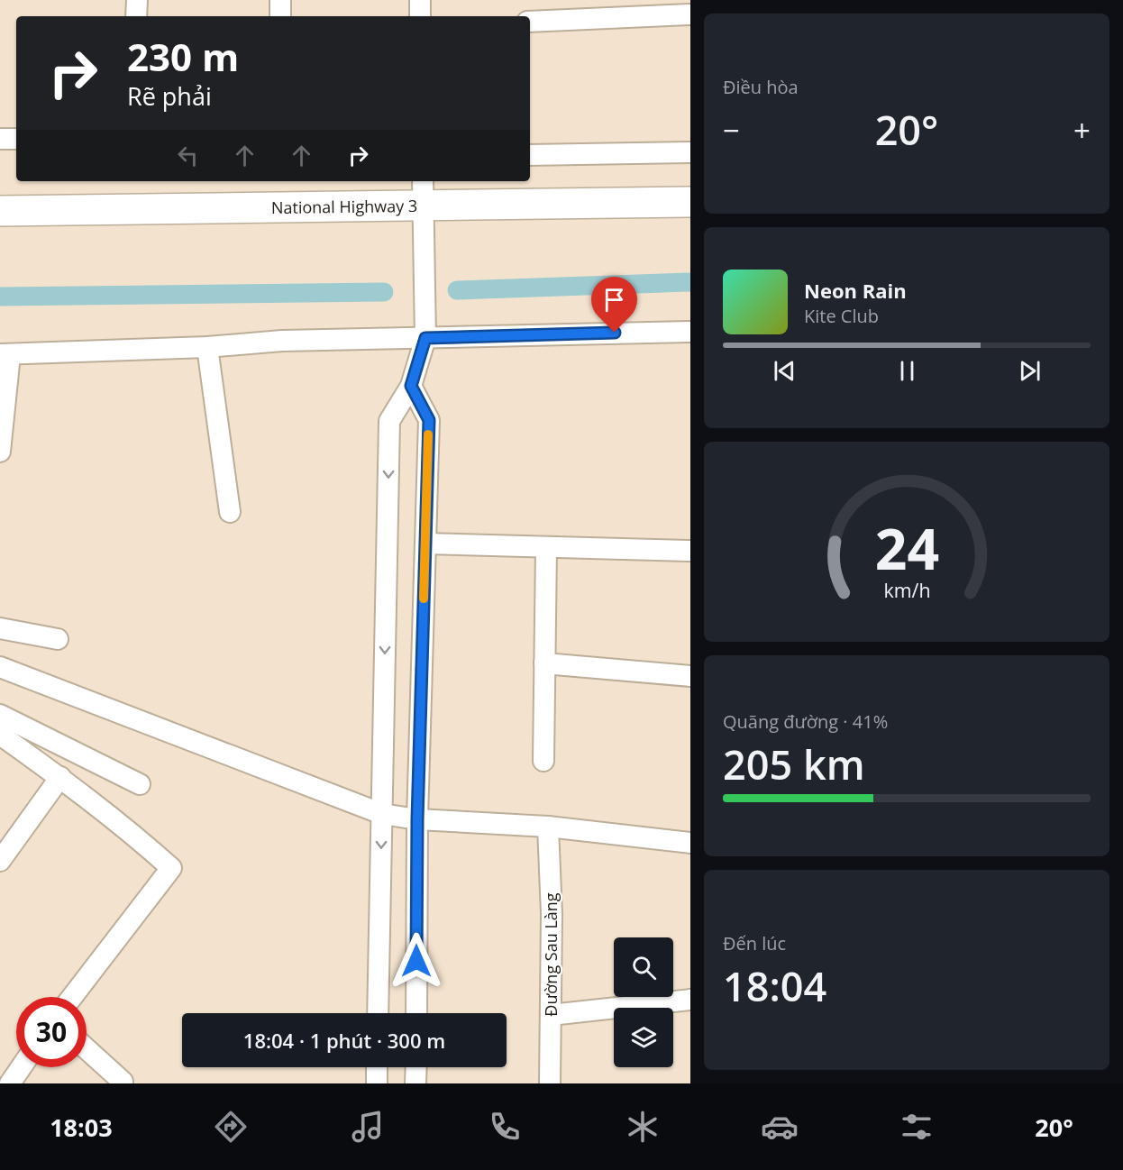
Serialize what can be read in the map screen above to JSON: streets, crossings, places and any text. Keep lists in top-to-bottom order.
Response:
{
  "streets": {
    "highway": ["National Highway 3"],
    "street": ["Đường Sau Làng"]
  },
  "page": {
    "tile": [
      "Điều hòa",
      ["Quãng đường · 41%", "205 km"],
      ["Đến lúc", "18:04"]
    ],
    "turn": ["230 m", "Rẽ phải"],
    "heat": ["−", "20°", "+"],
    "song": ["Neon Rain", "Kite Club"],
    "limit": "30",
    "trip": "18:04 · 1 phút · 300 m",
    "tabs": ["18:03", "20°"],
    "gauge": ["24", "km/h"]
  }
}
